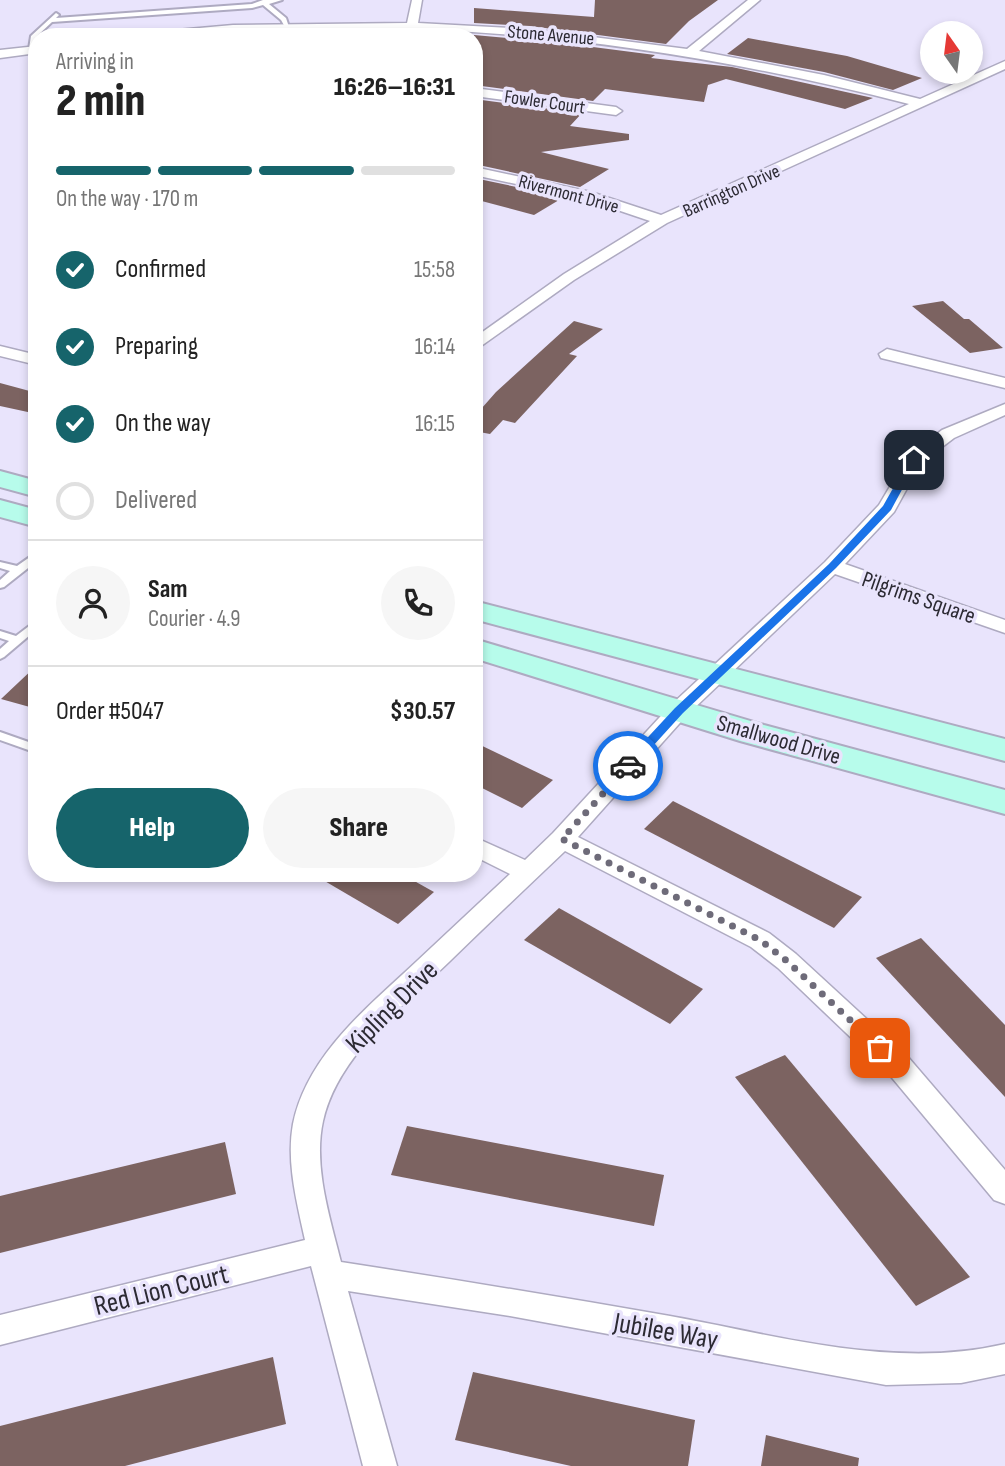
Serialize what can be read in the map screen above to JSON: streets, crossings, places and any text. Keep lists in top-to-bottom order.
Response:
{
  "streets": {
    "main road": ["Smallwood Drive"],
    "street": [
      "Stone Avenue",
      "Fowler Court",
      "Barrington Drive",
      "Rivermont Drive",
      "Pilgrims Square",
      "Kipling Drive",
      "Red Lion Court",
      "Jubilee Way"
    ]
  },
  "crossings": [
    ["Stone Avenue", "Barrington Drive"],
    ["Barrington Drive", "Rivermont Drive"],
    ["Smallwood Drive", "Kipling Drive"],
    ["Kipling Drive", "Red Lion Court"],
    ["Kipling Drive", "Jubilee Way"],
    ["Red Lion Court", "Jubilee Way"]
  ],
  "north": "top",
  "page": {
    "heading": ["2 min", "Arriving in", "16:26–16:31"],
    "panel": [
      "Sam",
      "Courier · 4.9",
      "Order #5047",
      "$30.57"
    ],
    "bar": "On the way · 170 m",
    "list": [
      ["Confirmed", "15:58"],
      ["Preparing", "16:14"],
      ["On the way", "16:15"],
      "Delivered"
    ],
    "buttons": ["Help", "Share"]
  }
}
